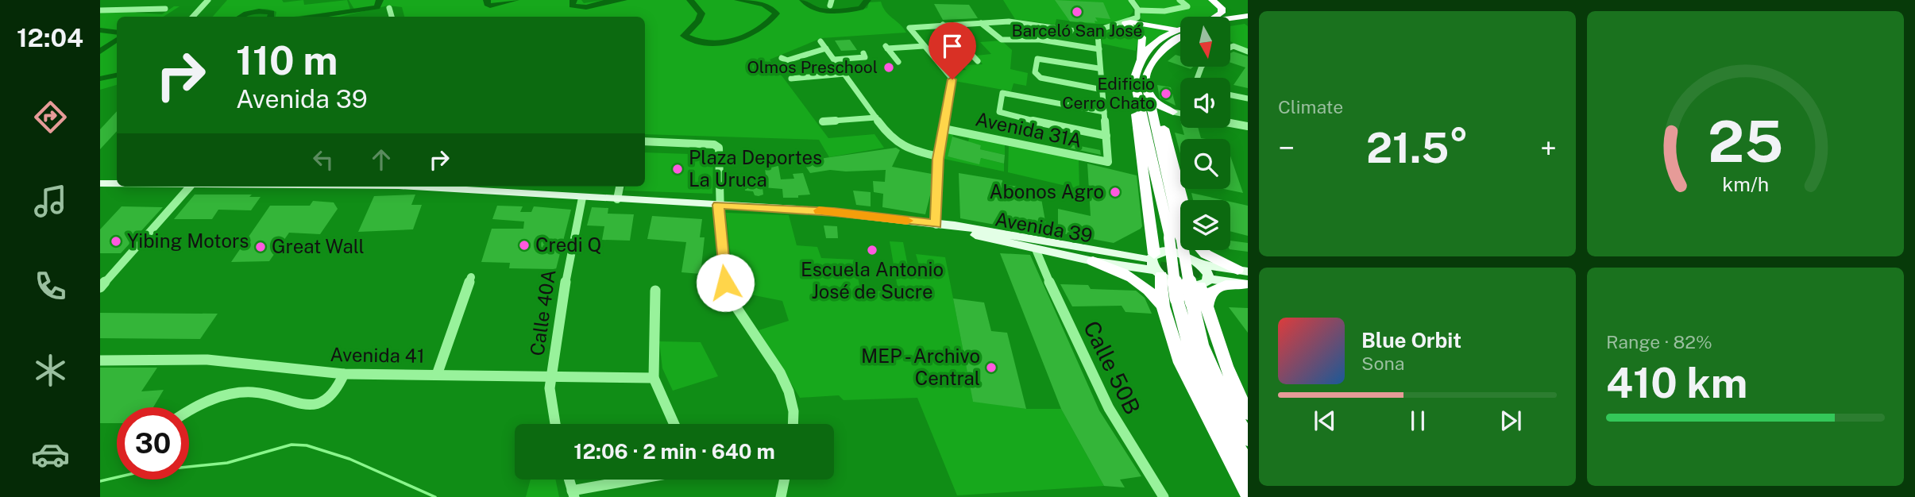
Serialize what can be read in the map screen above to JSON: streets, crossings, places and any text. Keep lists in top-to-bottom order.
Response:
{
  "streets": {
    "main road": ["Avenida 39"],
    "street": [
      "Avenida 31A",
      "Calle 40A",
      "Avenida 41",
      "Calle 50B"
    ]
  },
  "crossings": [
    ["Avenida 39", "Calle 40A"],
    ["Calle 40A", "Avenida 41"]
  ],
  "places": [
    "Barceló San José",
    "Olmos Preschool",
    "Edificio Cerro Chato",
    "Plaza Deportes La Uruca",
    "Abonos Agro",
    "Yibing Motors",
    "Credi Q",
    "Great Wall",
    "Escuela Antonio José de Sucre",
    "MEP - Archivo Central"
  ],
  "north": "bottom",
  "page": {
    "tabs": "12:04",
    "tile": [
      "Climate",
      ["Range · 82%", "410 km"]
    ],
    "turn": ["110 m", "Avenida 39"],
    "heat": ["−", "21.5°", "+"],
    "song": ["Blue Orbit", "Sona"],
    "limit": "30",
    "trip": "12:06 · 2 min · 640 m",
    "gauge": ["25", "km/h"]
  }
}
